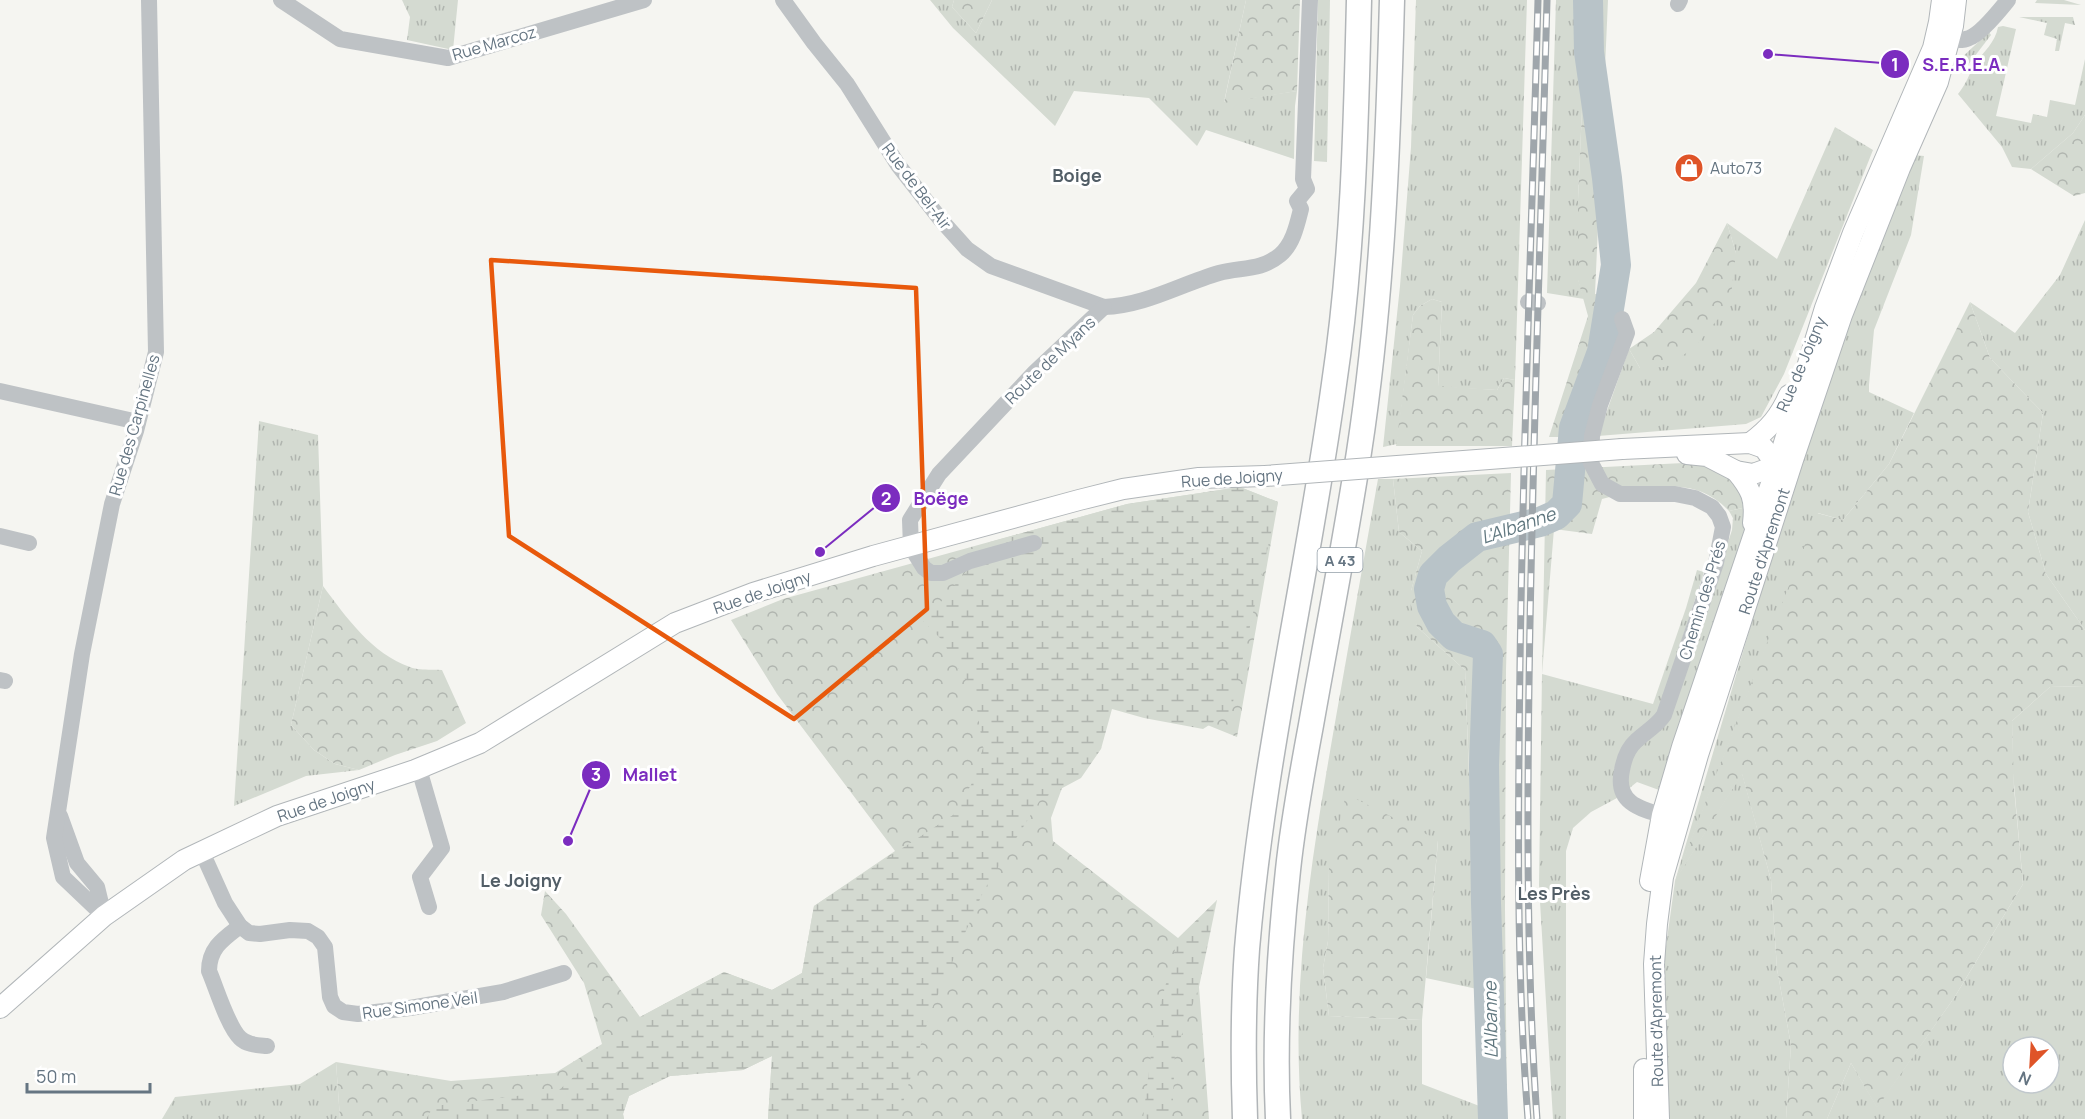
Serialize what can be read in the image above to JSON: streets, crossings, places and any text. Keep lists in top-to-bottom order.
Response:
{
  "streets": {
    "highway": ["A 43"],
    "main road": ["Rue de Joigny", "Route d'Apremont"],
    "street": [
      "Rue Marcoz",
      "Rue de Bel-Air",
      "Route de Myans",
      "Rue des Carpinelles",
      "Chemin des Prés",
      "Rue Simone Veil"
    ]
  },
  "crossings": [
    ["Rue de Bel-Air", "Route de Myans"],
    ["Route de Myans", "Rue de Joigny"],
    ["Rue de Joigny", "Rue des Carpinelles"],
    ["Rue de Joigny", "Route d'Apremont"],
    ["Route d'Apremont", "Chemin des Prés"]
  ],
  "districts": ["Boige", "Le Joigny", "Les Près"],
  "water": ["L'Albanne"],
  "places": {
    "other": ["S.E.R.E.A.", "Boëge", "Mallet"],
    "shop": ["Auto73"]
  },
  "scale_bar": "50 m",
  "north": "bottom left"
}
